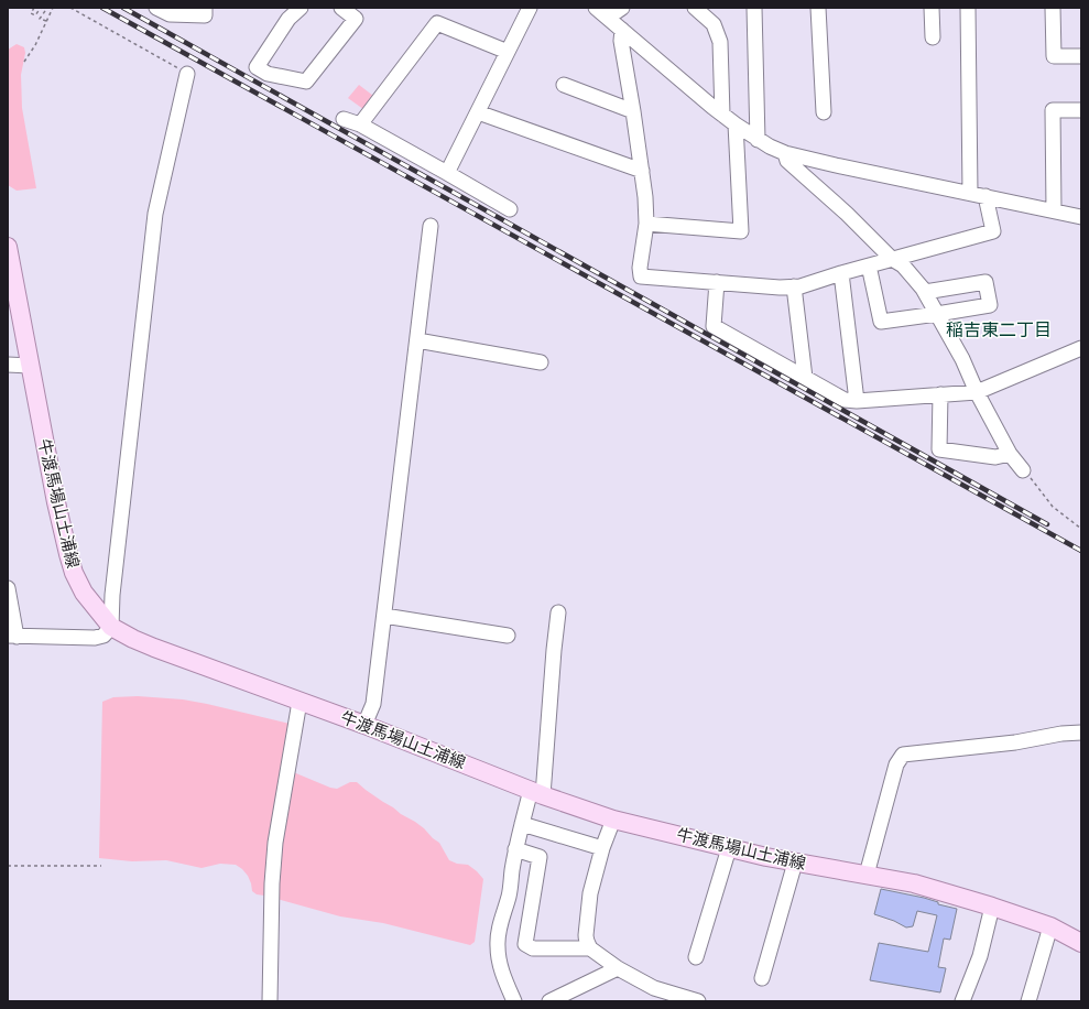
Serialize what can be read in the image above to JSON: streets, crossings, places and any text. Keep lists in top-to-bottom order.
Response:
{
  "streets": {
    "main road": ["牛渡馬場山土浦線"]
  },
  "districts": ["稲吉東二丁目"]
}
